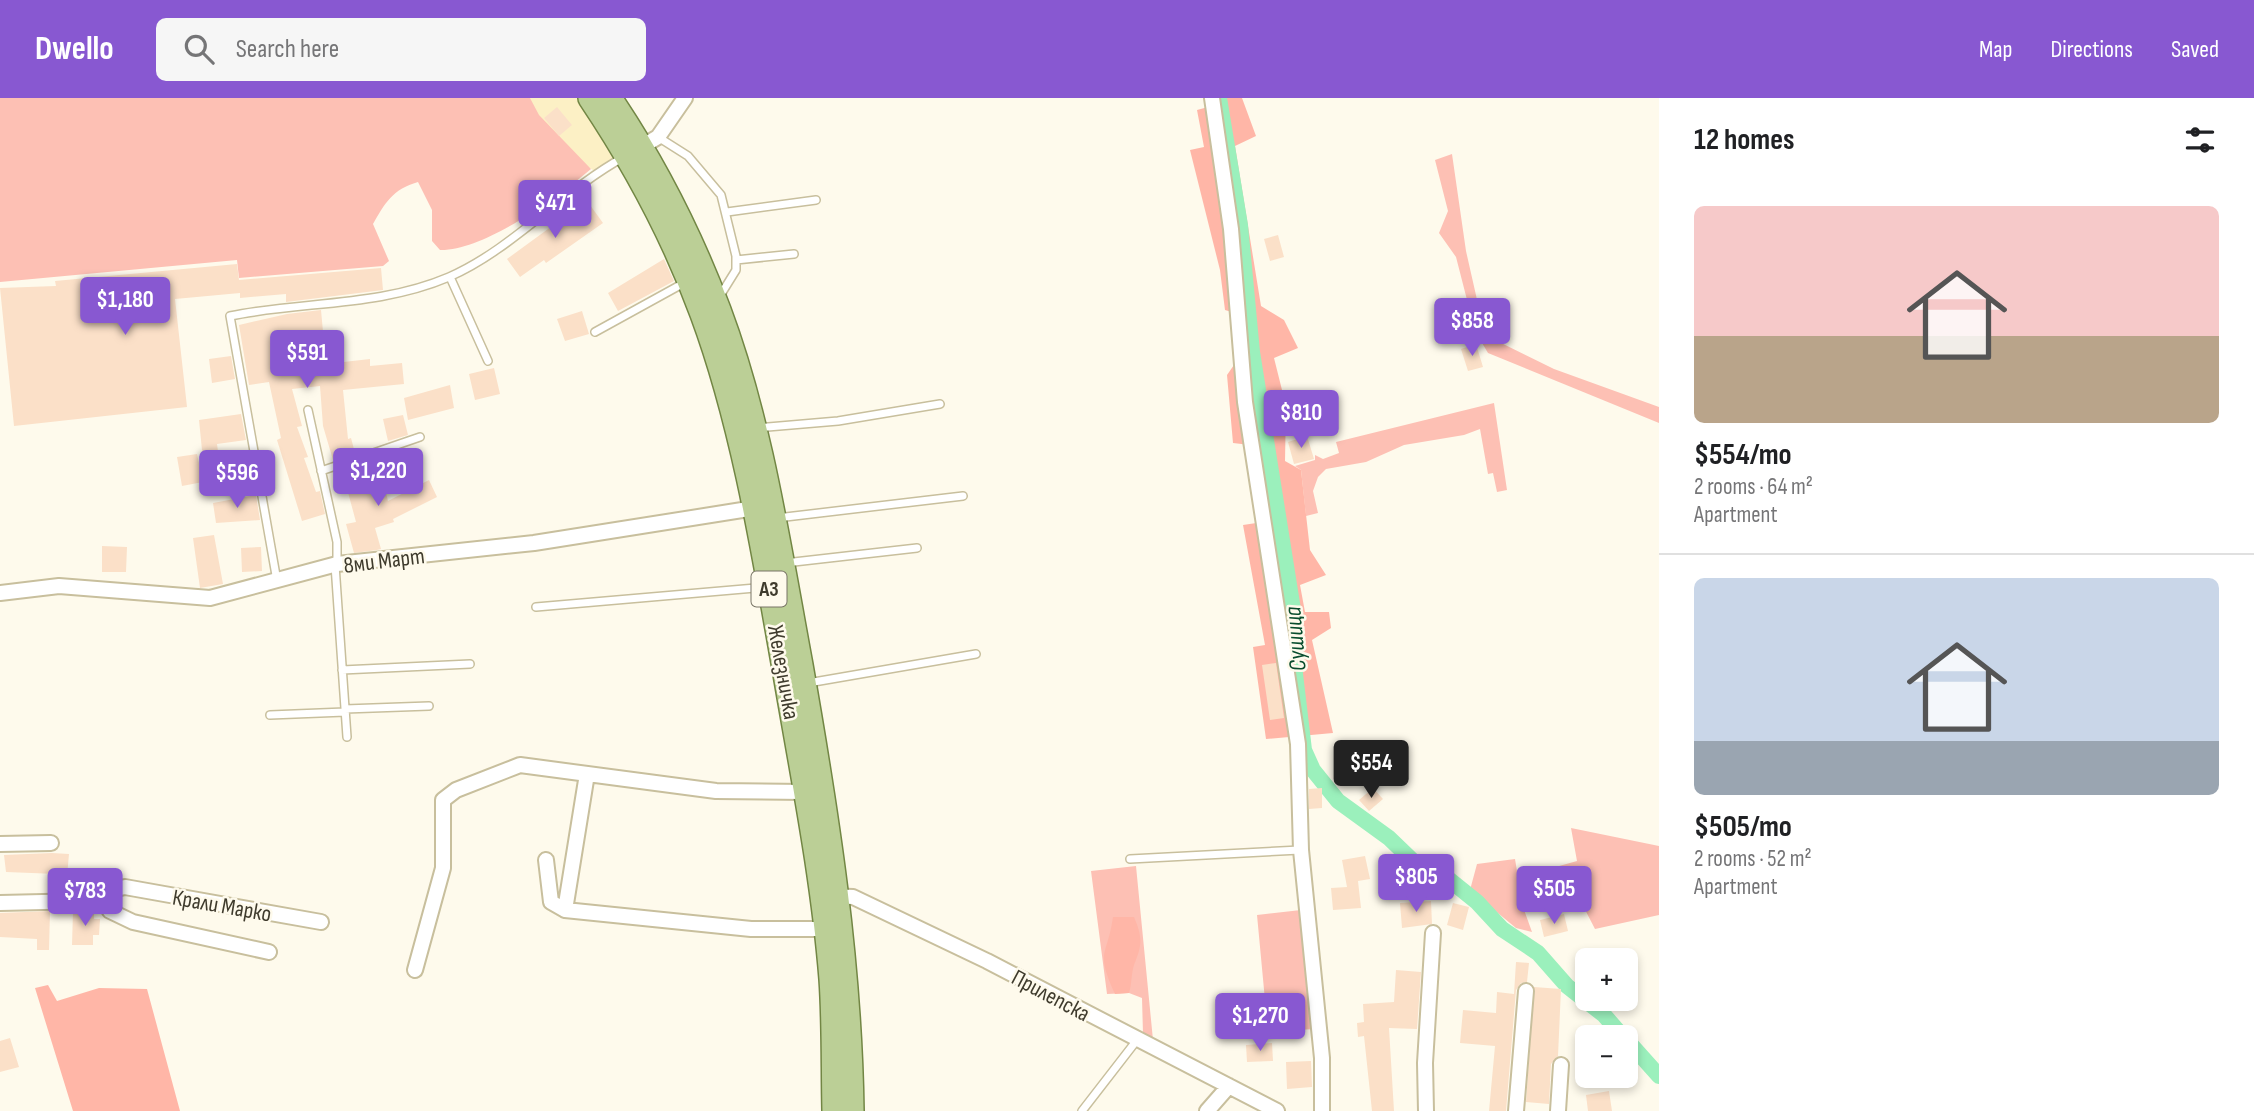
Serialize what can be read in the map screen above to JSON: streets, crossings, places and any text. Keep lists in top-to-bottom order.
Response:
{
  "streets": {
    "main road": ["A3", "Железничка"],
    "street": ["8ми Март", "Крали Марко", "Прилепска"]
  },
  "crossings": [
    ["8ми Март", "Железничка"],
    ["Железничка", "Прилепска"]
  ],
  "water": ["Сушица"],
  "page": {
    "header": "Dwello",
    "search": "Search here",
    "nav": ["Map", "Directions", "Saved"],
    "heading": "12 homes",
    "price": [
      "$471",
      "$1,180",
      "$858",
      "$591",
      "$810",
      "$1,220",
      "$596",
      "$554",
      "$805",
      "$505",
      "$783",
      "$1,270"
    ],
    "list": [
      {
        "name": "$554/mo",
        "note": "2 rooms · 64 m² · Apartment"
      },
      {
        "name": "$505/mo",
        "note": "2 rooms · 52 m² · Apartment"
      }
    ],
    "map_buttons": ["+", "−"]
  }
}
